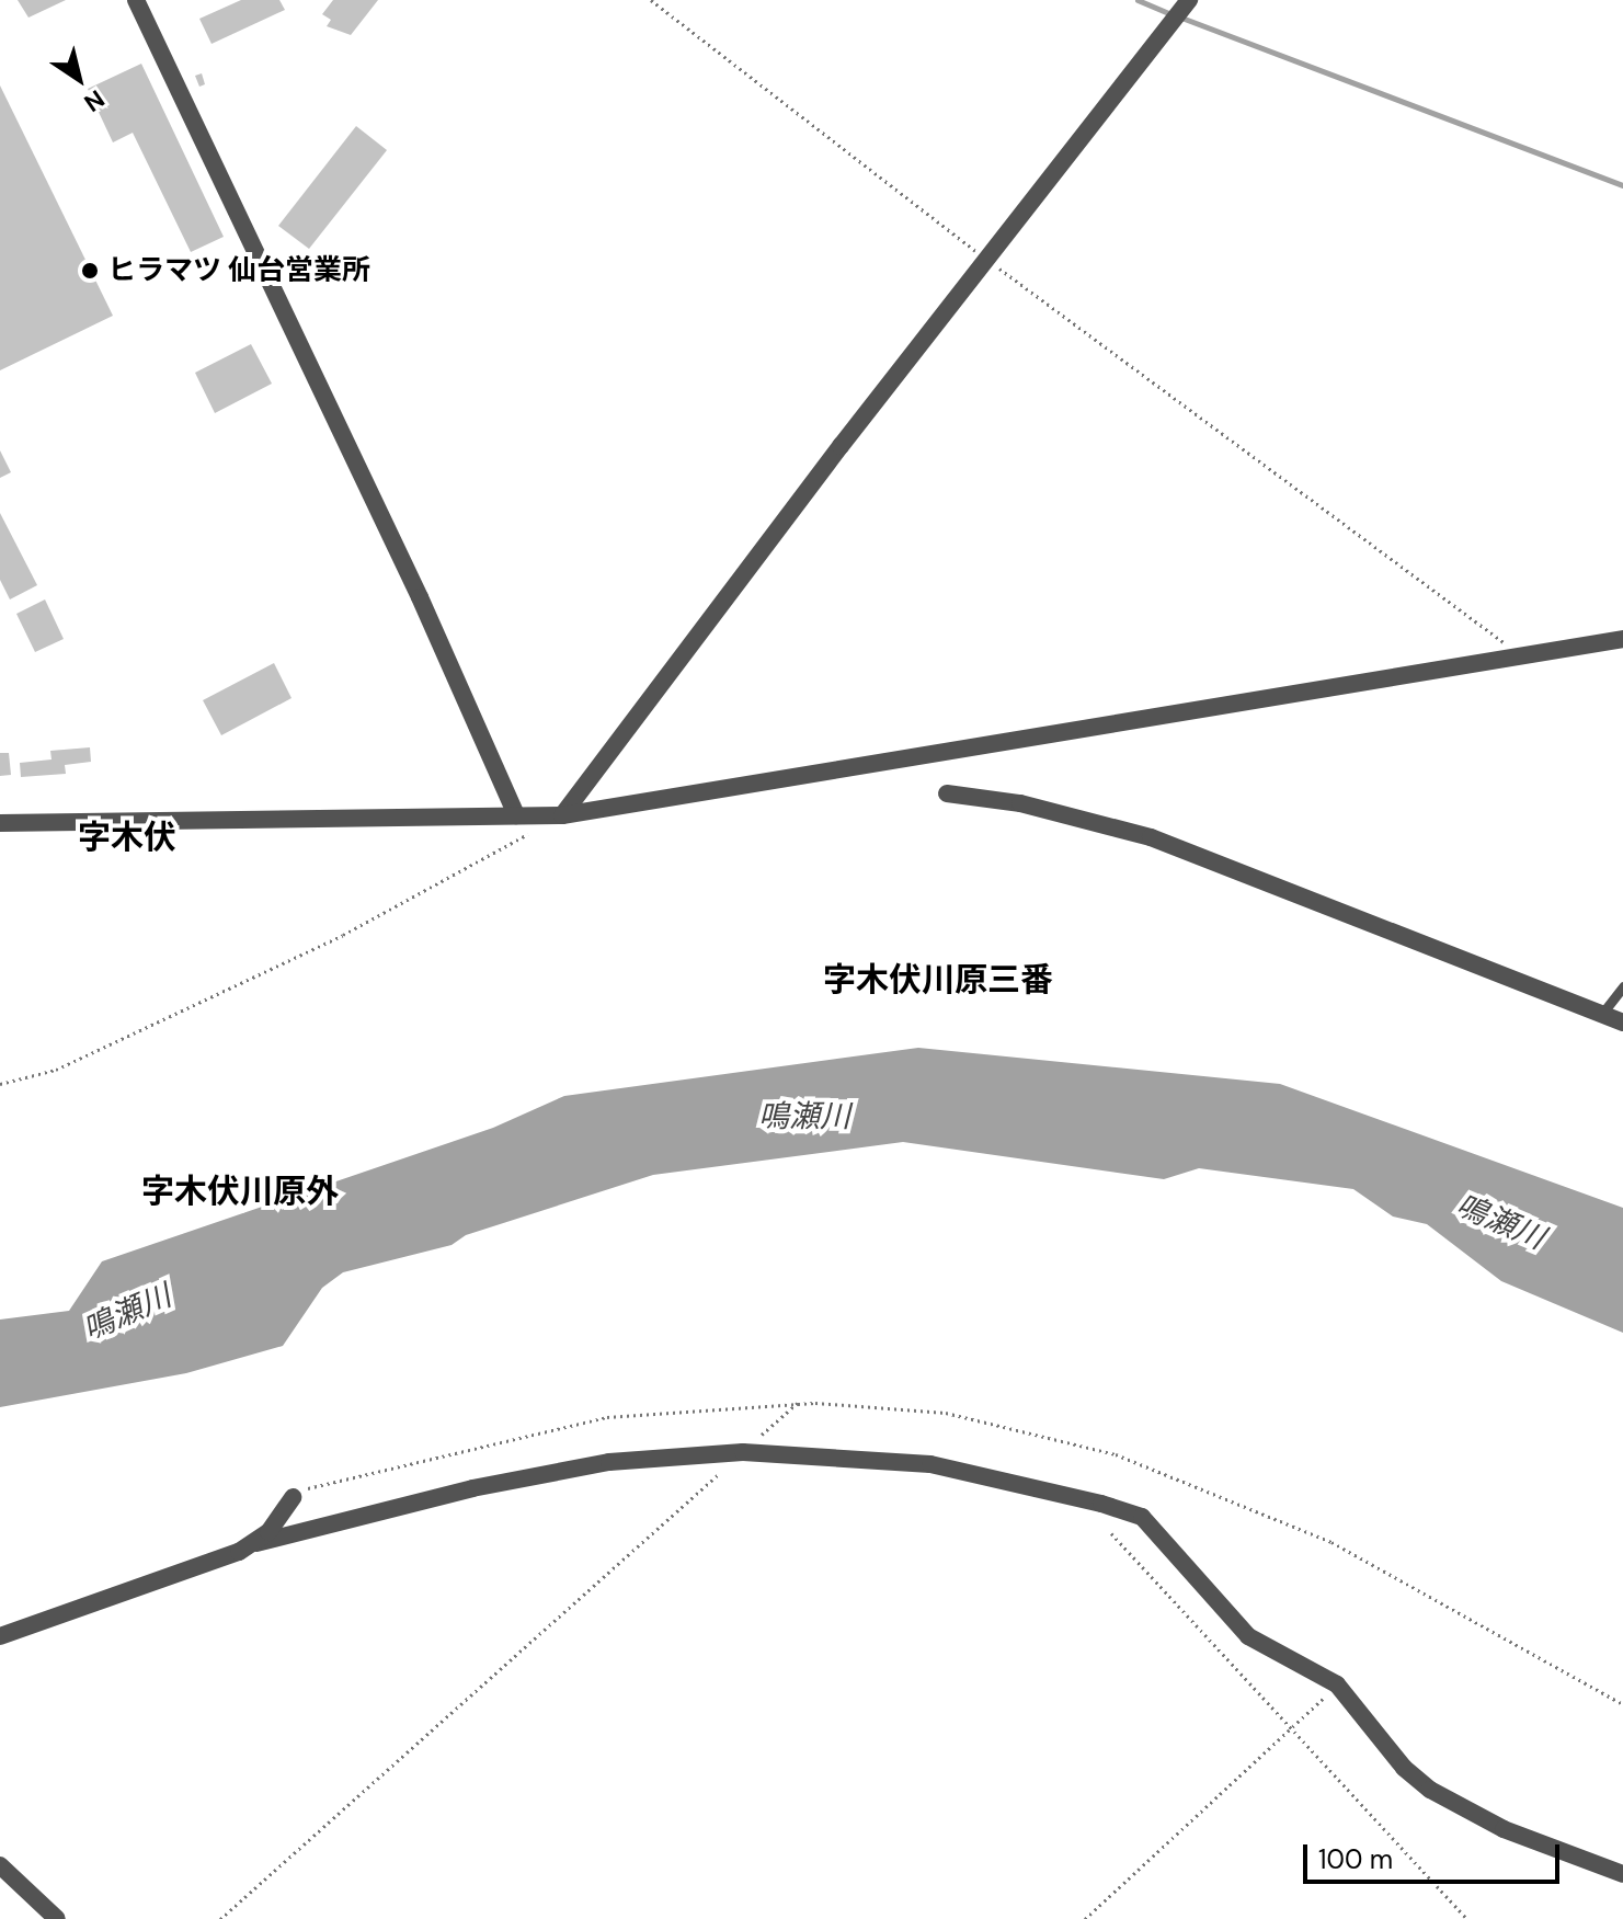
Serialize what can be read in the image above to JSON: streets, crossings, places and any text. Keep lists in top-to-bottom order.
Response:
{
  "districts": ["字木伏", "字木伏川原三番", "字木伏川原外"],
  "water": ["鳴瀬川"],
  "places": ["ヒラマツ 仙台営業所"],
  "scale_bar": "100 m",
  "north": "bottom right"
}
